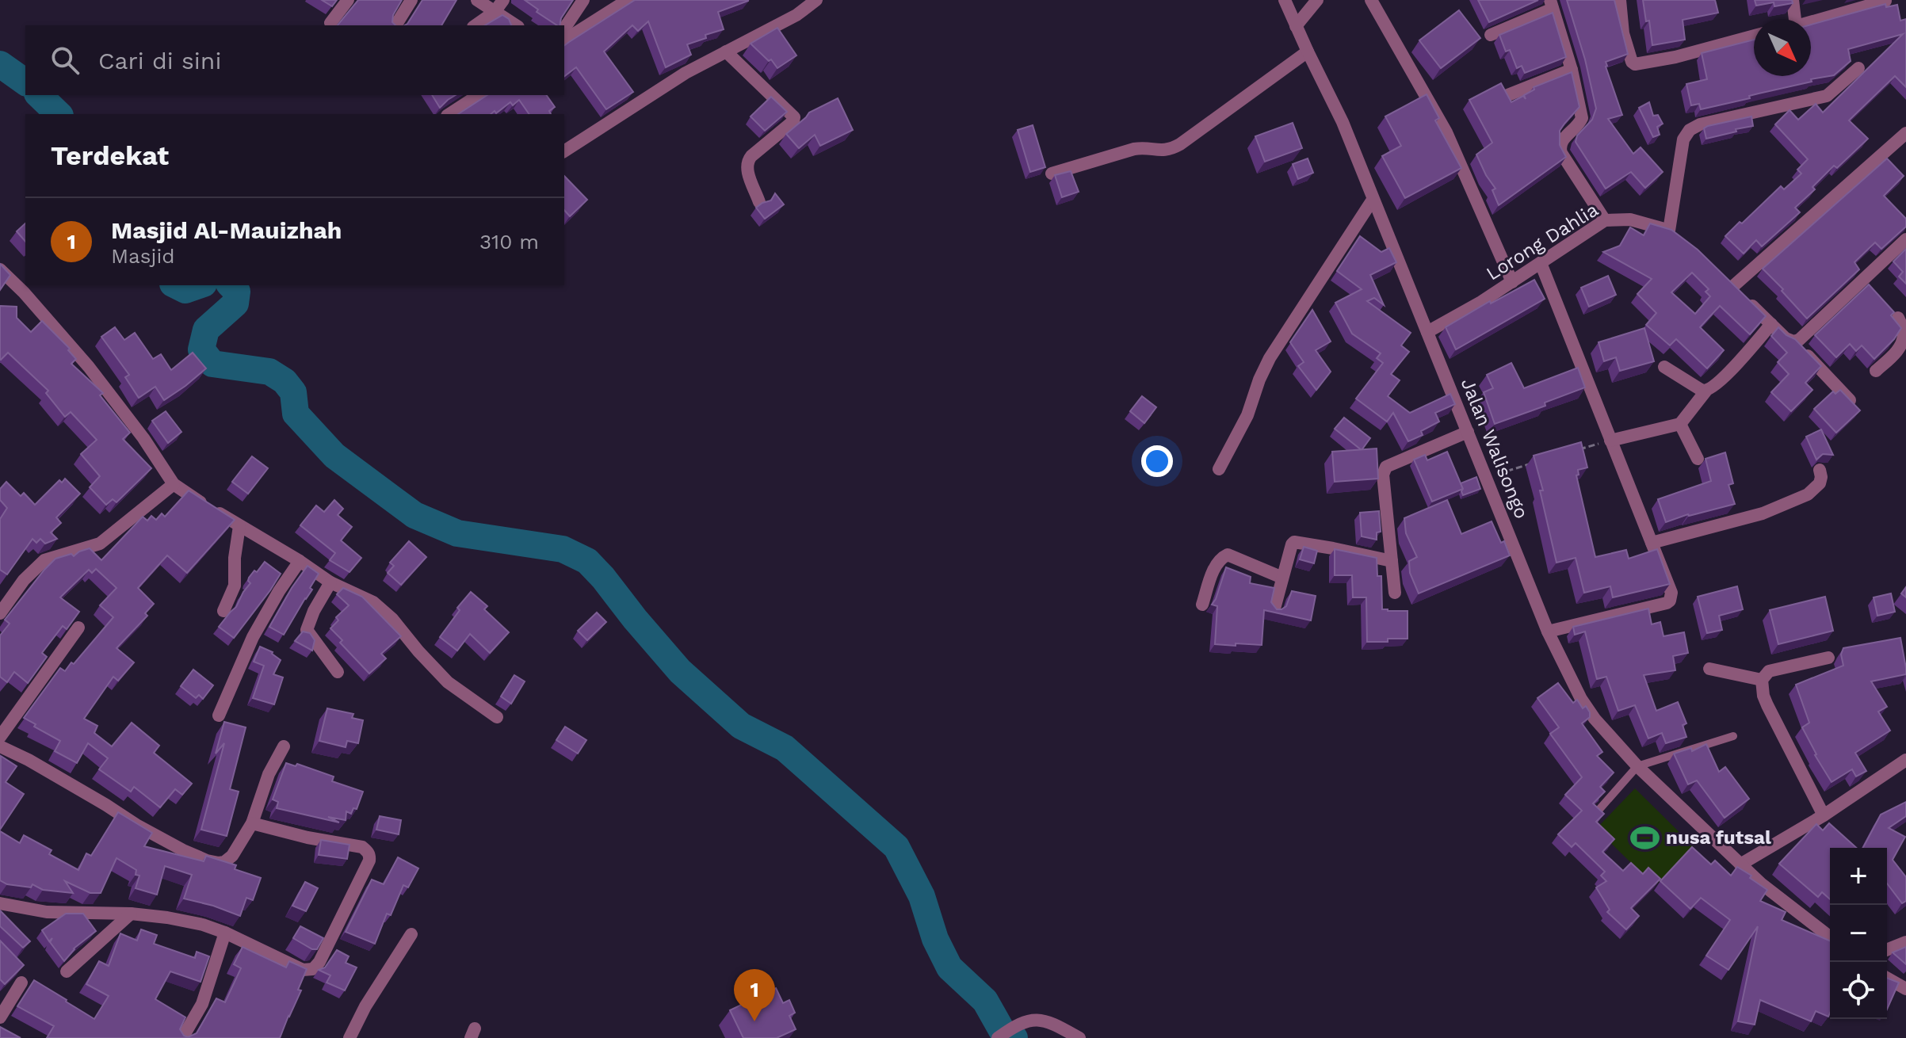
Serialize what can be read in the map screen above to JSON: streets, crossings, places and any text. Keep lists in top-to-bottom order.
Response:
{
  "streets": {
    "street": ["Lorong Dahlia", "Jalan Walisongo"]
  },
  "crossings": [
    ["Lorong Dahlia", "Jalan Walisongo"]
  ],
  "places": {
    "sports": ["nusa futsal"]
  },
  "north": "bottom right",
  "page": {
    "search": "Cari di sini",
    "heading": "Terdekat",
    "list": [
      {
        "mark": "1",
        "name": "Masjid Al-Mauizhah",
        "note": "Masjid",
        "value": "310 m"
      }
    ],
    "map_buttons": ["+", "−"],
    "pins": "1"
  }
}
